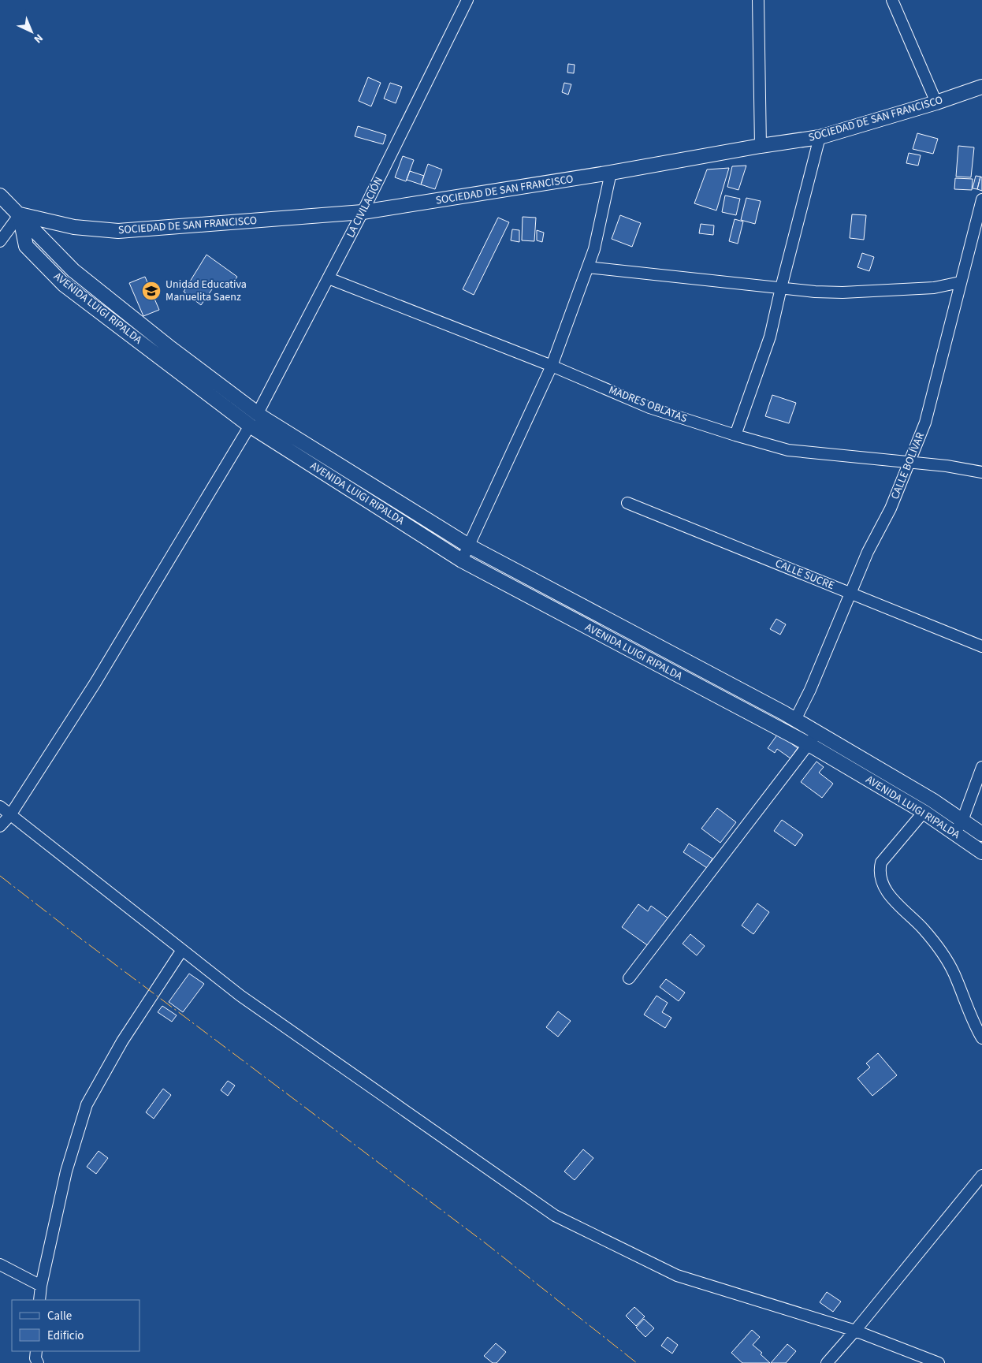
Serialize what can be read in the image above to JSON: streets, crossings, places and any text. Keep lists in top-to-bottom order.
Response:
{
  "streets": {
    "street": [
      "SOCIEDAD DE SAN FRANCISCO",
      "LA CIVILACIÓN",
      "AVENIDA LUIGI RIPALDA",
      "MADRES OBLATAS",
      "CALLE BOLÍVAR",
      "CALLE SUCRE"
    ]
  },
  "crossings": [
    ["SOCIEDAD DE SAN FRANCISCO", "LA CIVILACIÓN"],
    ["SOCIEDAD DE SAN FRANCISCO", "AVENIDA LUIGI RIPALDA"],
    ["LA CIVILACIÓN", "AVENIDA LUIGI RIPALDA"],
    ["LA CIVILACIÓN", "MADRES OBLATAS"],
    ["AVENIDA LUIGI RIPALDA", "CALLE BOLÍVAR"],
    ["MADRES OBLATAS", "CALLE BOLÍVAR"],
    ["CALLE BOLÍVAR", "CALLE SUCRE"]
  ],
  "places": {
    "school or university": ["Unidad Educativa Manuelita Saenz"]
  },
  "legend": ["Calle", "Edificio"],
  "north": "bottom right"
}
